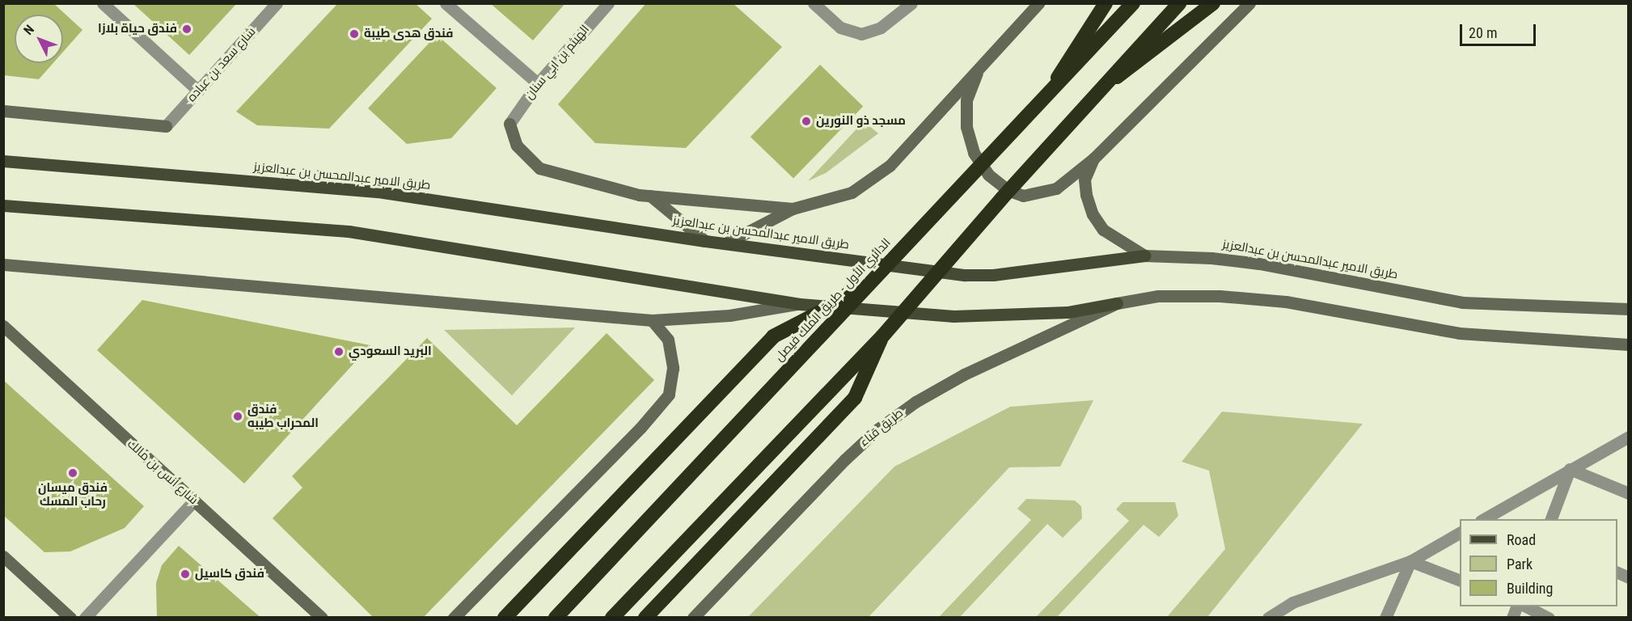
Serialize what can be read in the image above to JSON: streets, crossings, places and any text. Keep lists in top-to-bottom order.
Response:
{
  "streets": {
    "highway": ["الدائري الأول - طريق الملك فيصل"],
    "main road": ["طريق الامير عبدالمحسن بن عبدالعزيز", "طريق قباء", "شارع أنس بن مالك"],
    "street": ["الهيثم بن ابي سنان", "شارع سعد بن عباده"]
  },
  "places": [
    "فندق حیاة بلازا",
    "فندق هدى طيبة",
    "مسجد ذو النورين",
    "البريد السعودي",
    "فندق المحراب طيبه",
    "فندق ميسان رحاب المسك",
    "فندق كاسيل"
  ],
  "legend": ["Road", "Park", "Building"],
  "scale_bar": "20 m",
  "north": "top left"
}
